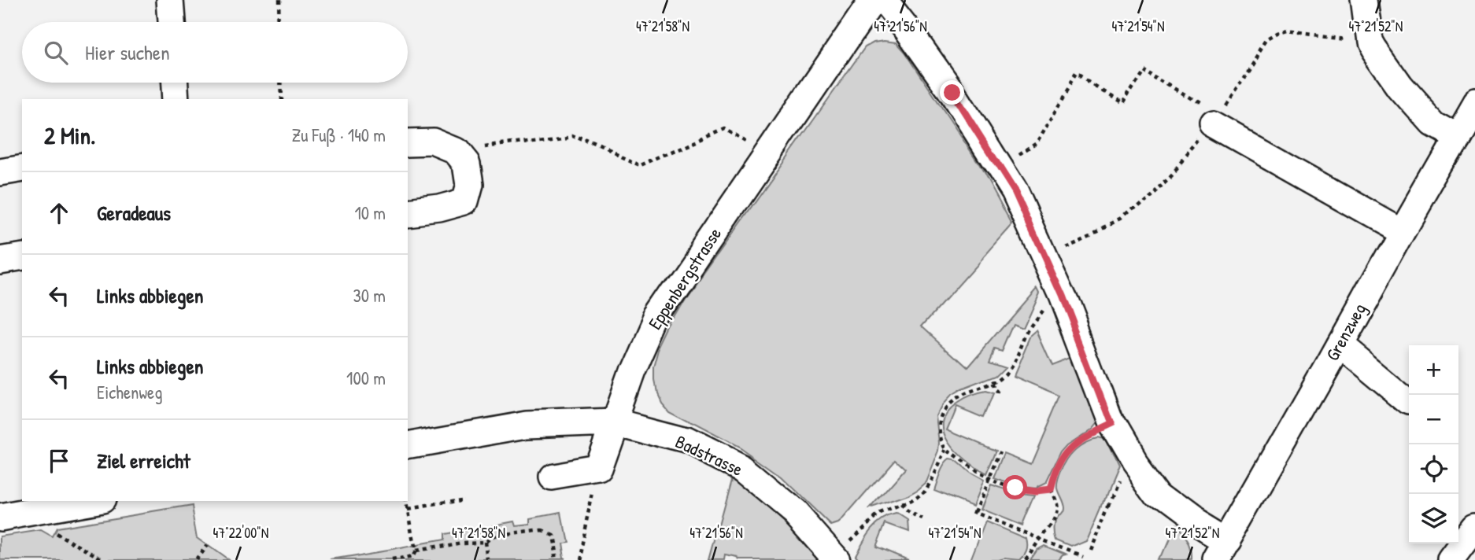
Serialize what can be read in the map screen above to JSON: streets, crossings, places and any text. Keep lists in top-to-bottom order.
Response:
{
  "streets": {
    "street": ["Eppenbergstrasse", "Grenzweg", "Badstrasse"]
  },
  "crossings": [
    ["Eppenbergstrasse", "Badstrasse"]
  ],
  "page": {
    "search": "Hier suchen",
    "heading": ["2 Min.", "Zu Fuß · 140 m"],
    "list": [
      ["Geradeaus", "10 m"],
      ["Links abbiegen", "30 m"],
      ["Links abbiegen", "Eichenweg", "100 m"],
      "Ziel erreicht"
    ],
    "map_buttons": ["+", "−"]
  },
  "coordinates": [
    "47°21'58\"N",
    "47°21'56\"N",
    "47°21'54\"N",
    "47°21'52\"N",
    "47°22'00\"N"
  ]
}
